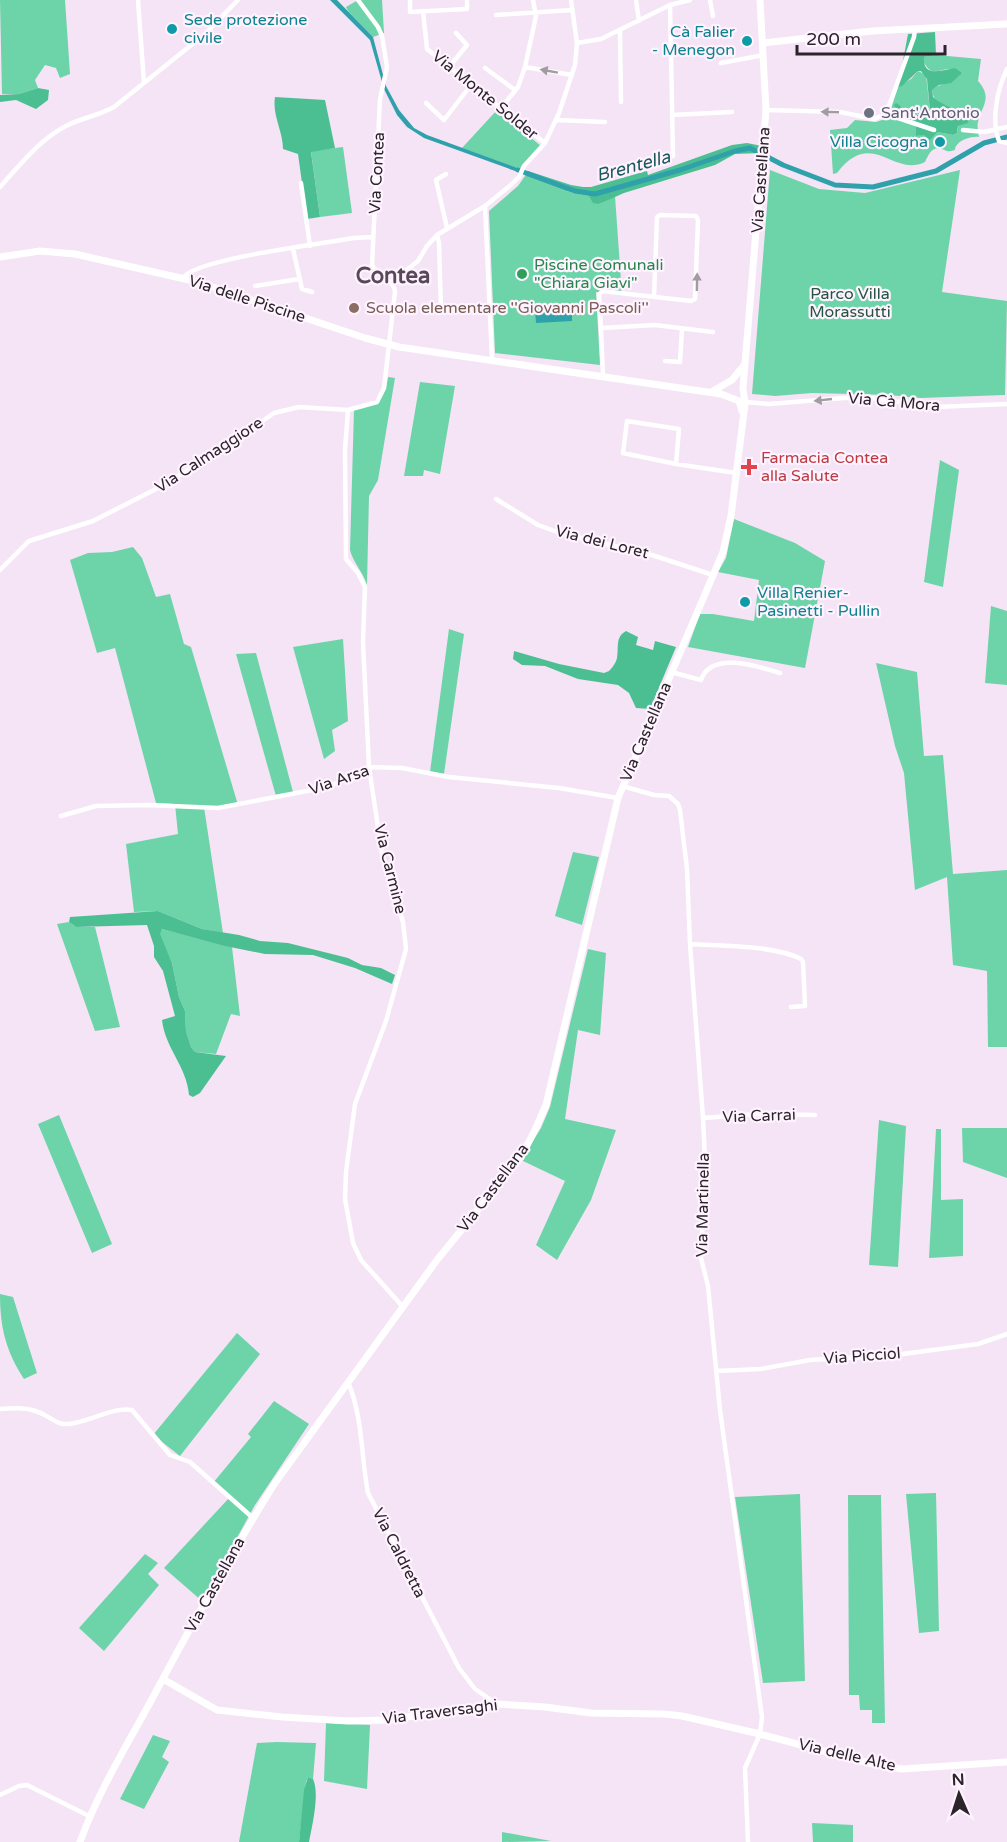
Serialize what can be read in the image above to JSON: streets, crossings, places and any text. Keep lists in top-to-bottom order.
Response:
{
  "streets": {
    "main road": [
      "Via Castellana",
      "Via delle Piscine",
      "Via Traversaghi",
      "Via delle Alte"
    ],
    "street": [
      "Via Monte Solder",
      "Via Contea",
      "Via Cà Mora",
      "Via Calmaggiore",
      "Via dei Loret",
      "Via Arsa",
      "Via Carmine",
      "Via Carrai",
      "Via Martinella",
      "Via Picciol",
      "Via Caldretta"
    ]
  },
  "crossings": [
    ["Via Castellana", "Via delle Piscine"],
    ["Via Castellana", "Via Cà Mora"],
    ["Via Castellana", "Via dei Loret"],
    ["Via Castellana", "Via Arsa"],
    ["Via Castellana", "Via Carmine"],
    ["Via Castellana", "Via Martinella"],
    ["Via Castellana", "Via Caldretta"],
    ["Via Castellana", "Via Traversaghi"],
    ["Via delle Piscine", "Via Calmaggiore"],
    ["Via Calmaggiore", "Via Carmine"],
    ["Via Arsa", "Via Carmine"],
    ["Via Carrai", "Via Martinella"],
    ["Via Martinella", "Via Picciol"],
    ["Via Martinella", "Via Traversaghi"],
    ["Via Martinella", "Via delle Alte"],
    ["Via Caldretta", "Via Traversaghi"],
    ["Via Traversaghi", "Via delle Alte"]
  ],
  "one_way": ["Via Cà Mora"],
  "districts": ["Contea"],
  "water": ["Brentella"],
  "parks": ["Parco Villa Morassutti"],
  "places": {
    "other": [
      "Sede protezione civile",
      "Cà Falier - Menegon",
      "Sant'Antonio",
      "Villa Cicogna",
      "Piscine Comunali \"Chiara Giavi\"",
      "Scuola elementare ''Giovanni Pascoli''",
      "Villa Renier- Pasinetti - Pullin"
    ],
    "health": ["Farmacia Contea alla Salute"]
  },
  "scale_bar": "200 m",
  "north": "top"
}
